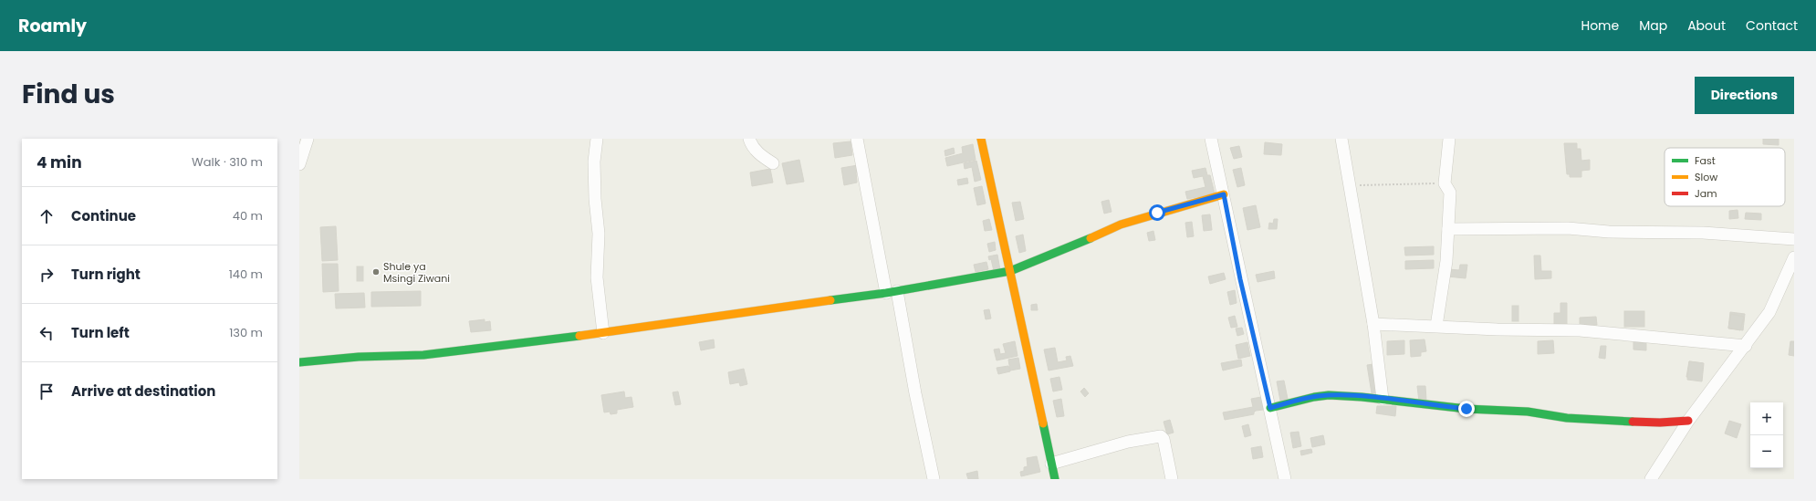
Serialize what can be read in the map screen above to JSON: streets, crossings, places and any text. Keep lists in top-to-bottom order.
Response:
{
  "places": ["Shule ya Msingi Ziwani"],
  "legend": ["Fast", "Slow", "Jam"],
  "page": {
    "header": "Roamly",
    "nav": [
      "Home",
      "Map",
      "About",
      "Contact"
    ],
    "title": "Find us",
    "buttons": "Directions",
    "heading": ["4 min", "Walk · 310 m"],
    "list": [
      ["Continue", "40 m"],
      ["Turn right", "140 m"],
      ["Turn left", "130 m"],
      "Arrive at destination"
    ],
    "map_buttons": ["+", "−"]
  }
}
